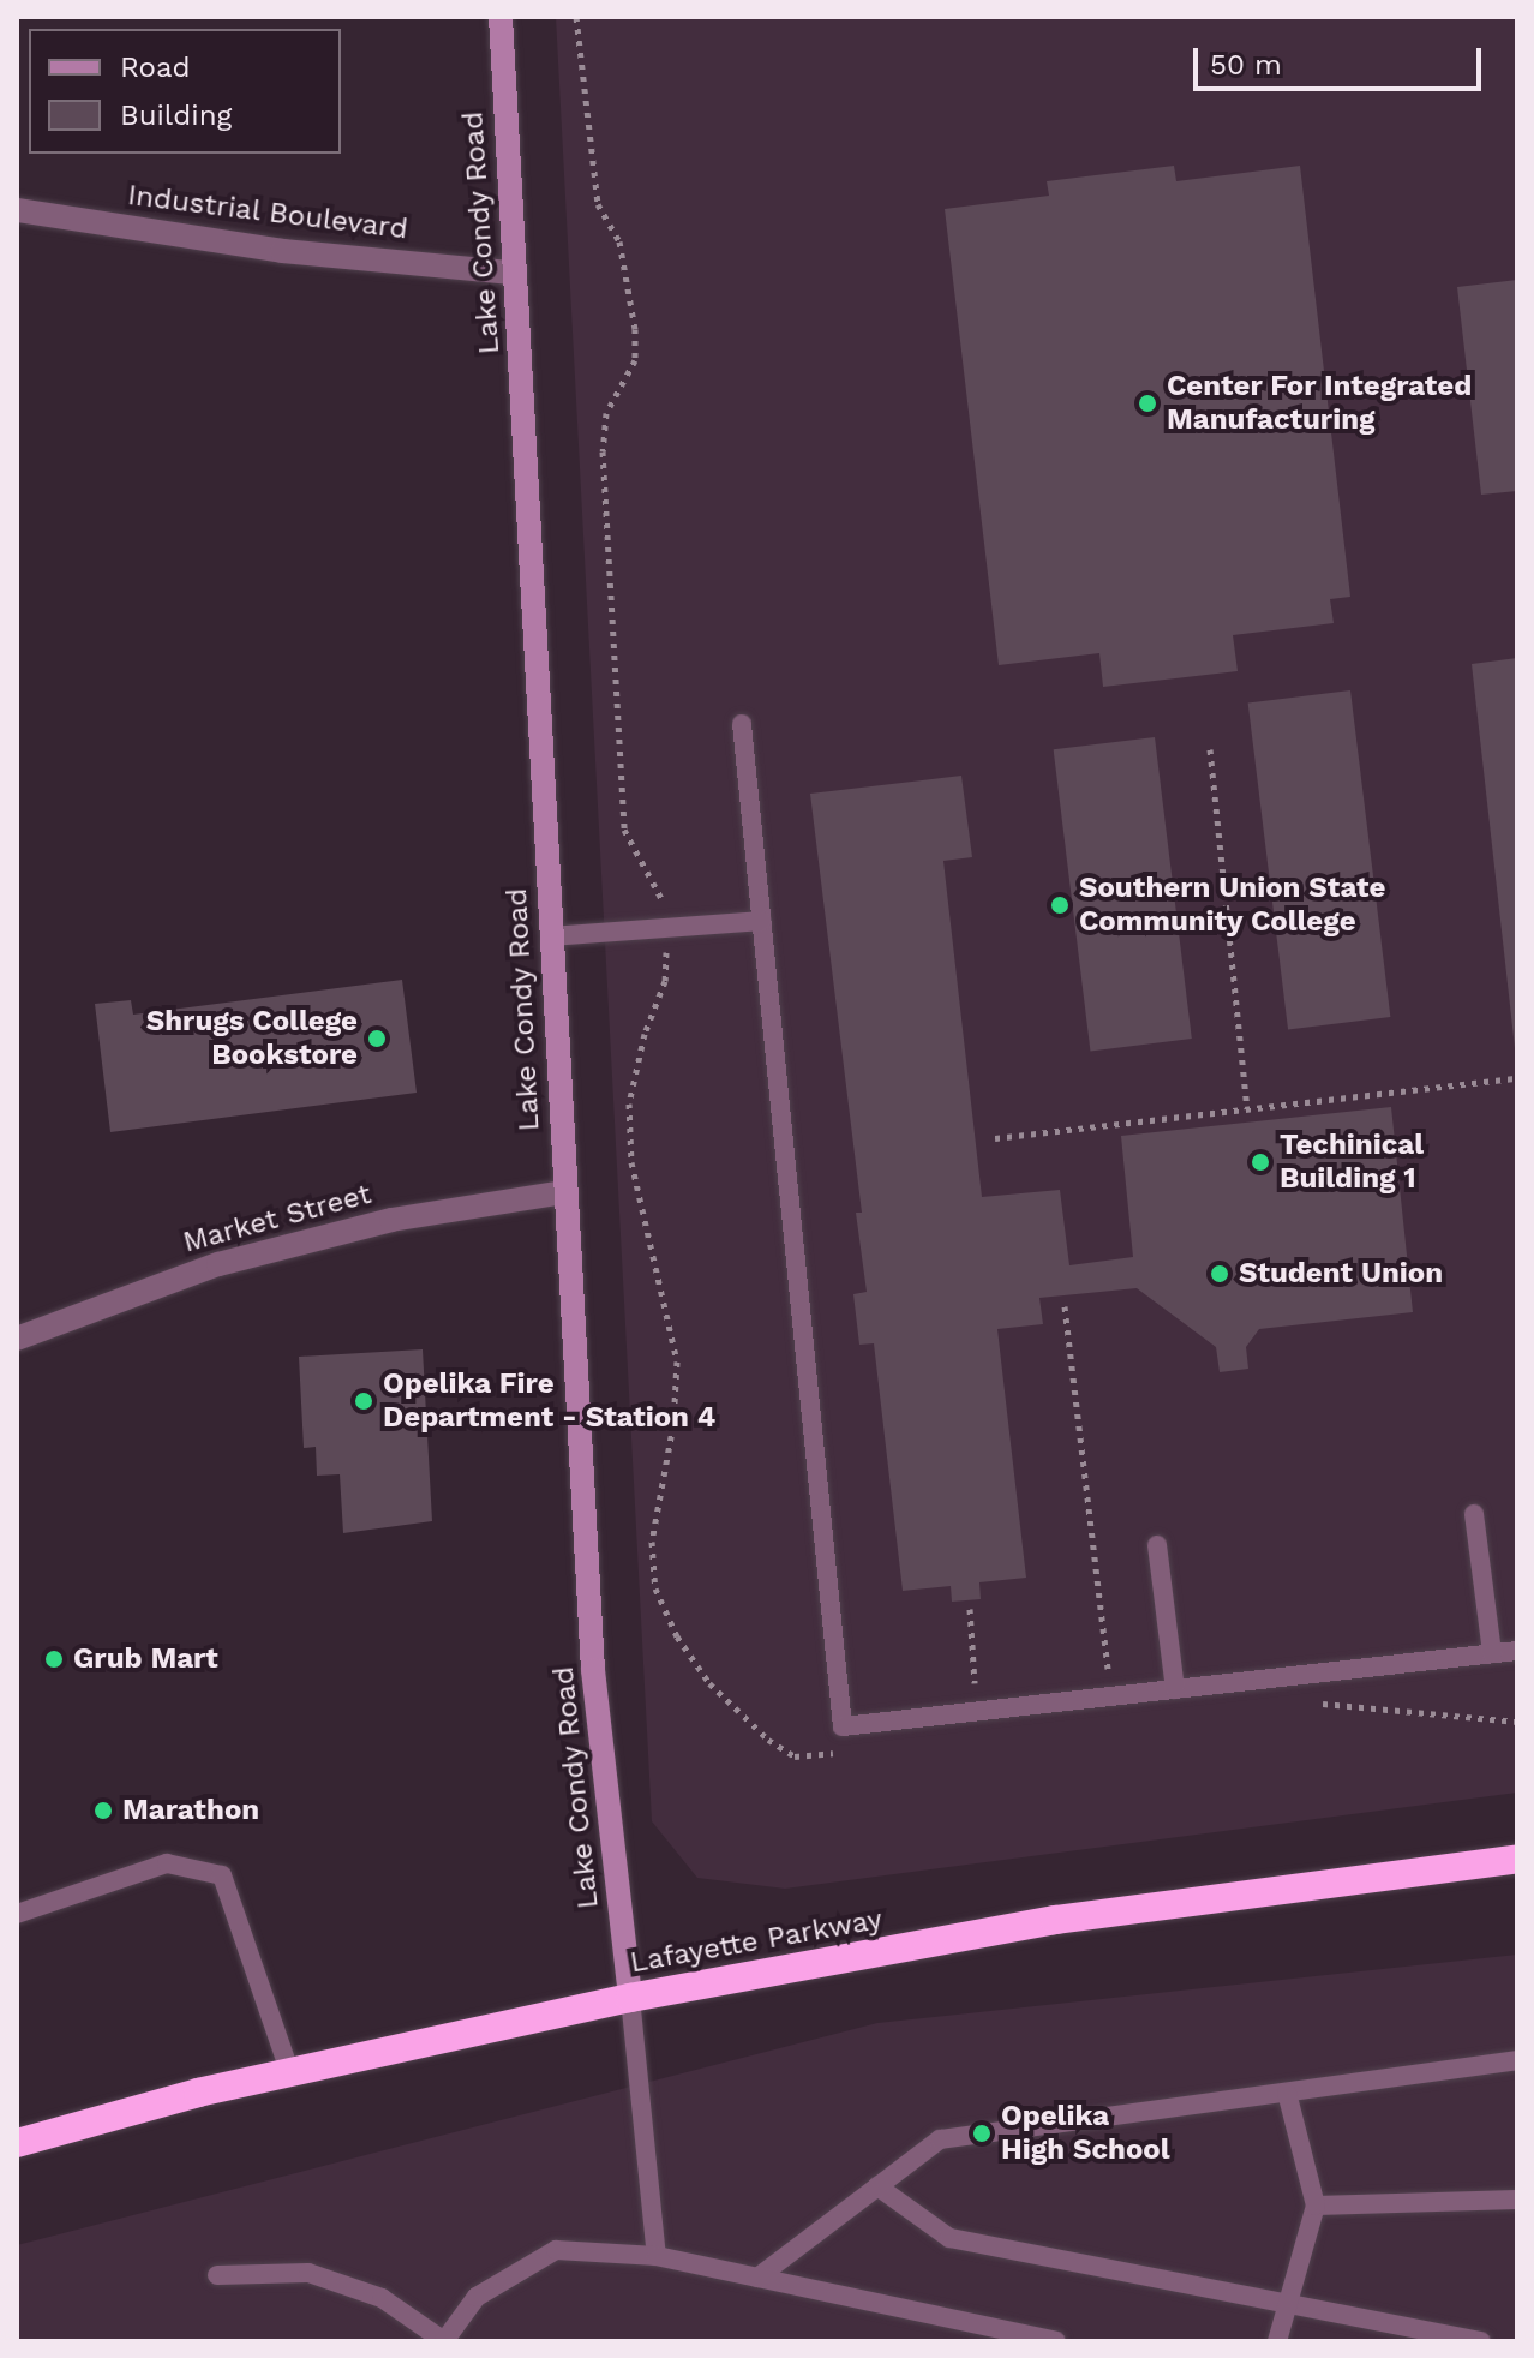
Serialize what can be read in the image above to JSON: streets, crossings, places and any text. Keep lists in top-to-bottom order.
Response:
{
  "streets": {
    "highway": ["Lafayette Parkway"],
    "street": ["Industrial Boulevard", "Lake Condy Road", "Market Street"]
  },
  "crossings": [
    ["Industrial Boulevard", "Lake Condy Road"],
    ["Lake Condy Road", "Market Street"],
    ["Lake Condy Road", "Lafayette Parkway"]
  ],
  "places": [
    "Center For Integrated Manufacturing",
    "Southern Union State Community College",
    "Shrugs College Bookstore",
    "Techinical Building 1",
    "Student Union",
    "Opelika Fire Department - Station 4",
    "Grub Mart",
    "Marathon",
    "Opelika High School"
  ],
  "legend": ["Road", "Building"],
  "scale_bar": "50 m"
}
